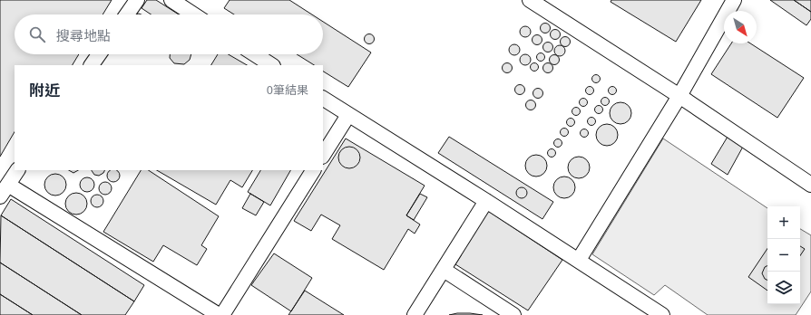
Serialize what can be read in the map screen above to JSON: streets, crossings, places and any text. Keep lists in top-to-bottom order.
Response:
{
  "north": "bottom right",
  "page": {
    "search": "搜尋地點",
    "heading": ["附近", "0筆結果"],
    "map_buttons": ["+", "−"]
  }
}
